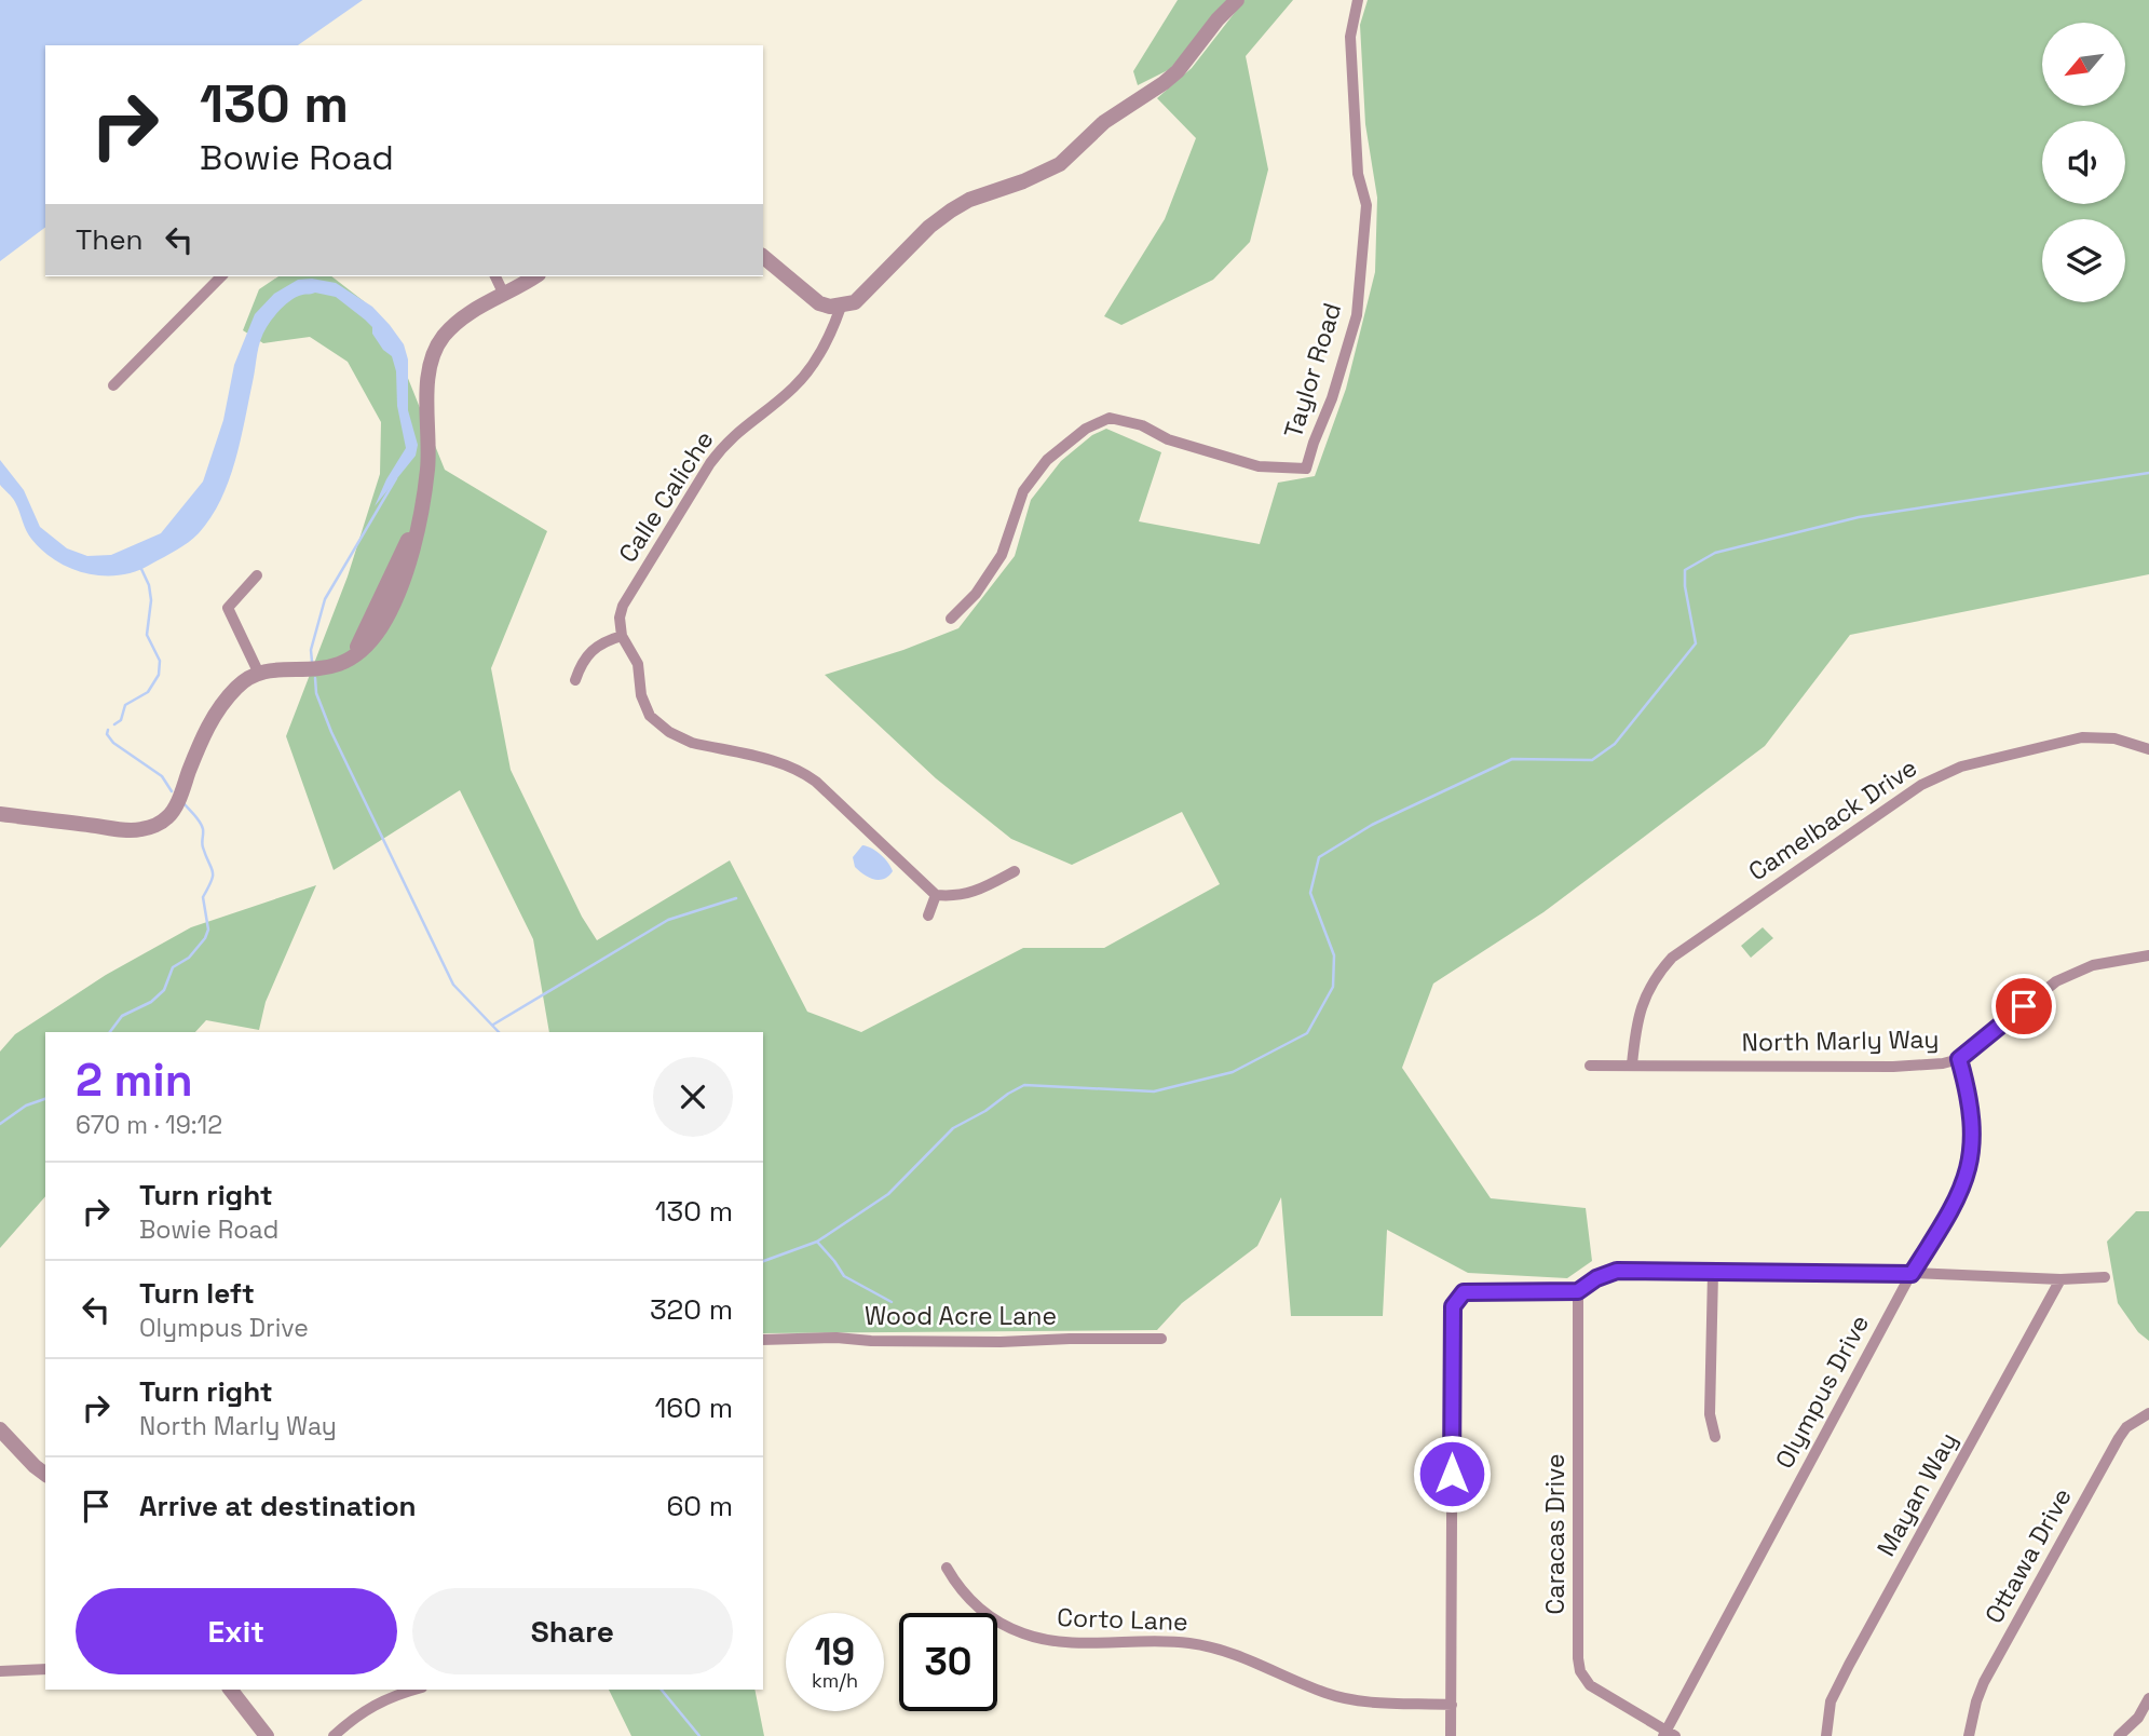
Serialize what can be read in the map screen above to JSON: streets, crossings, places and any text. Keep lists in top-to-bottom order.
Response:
{
  "streets": {
    "street": [
      "Taylor Road",
      "Calle Caliche",
      "Camelback Drive",
      "North Marly Way",
      "Wood Acre Lane",
      "Olympus Drive",
      "Mayan Way",
      "Caracas Drive",
      "Ottawa Drive",
      "Corto Lane"
    ]
  },
  "crossings": [
    ["Camelback Drive", "North Marly Way"],
    ["North Marly Way", "Olympus Drive"],
    ["Olympus Drive", "Caracas Drive"]
  ],
  "north": "bottom left",
  "page": {
    "turn": ["130 m", "Bowie Road"],
    "then": "Then",
    "heading": ["2 min", "670 m · 19:12"],
    "list": [
      {
        "name": "Turn right",
        "note": "Bowie Road",
        "value": "130 m"
      },
      {
        "name": "Turn left",
        "note": "Olympus Drive",
        "value": "320 m"
      },
      {
        "name": "Turn right",
        "note": "North Marly Way",
        "value": "160 m"
      },
      {
        "name": "Arrive at destination",
        "value": "60 m"
      }
    ],
    "buttons": ["Exit", "Share"],
    "speed": "19 km/h",
    "limit": "30"
  }
}
